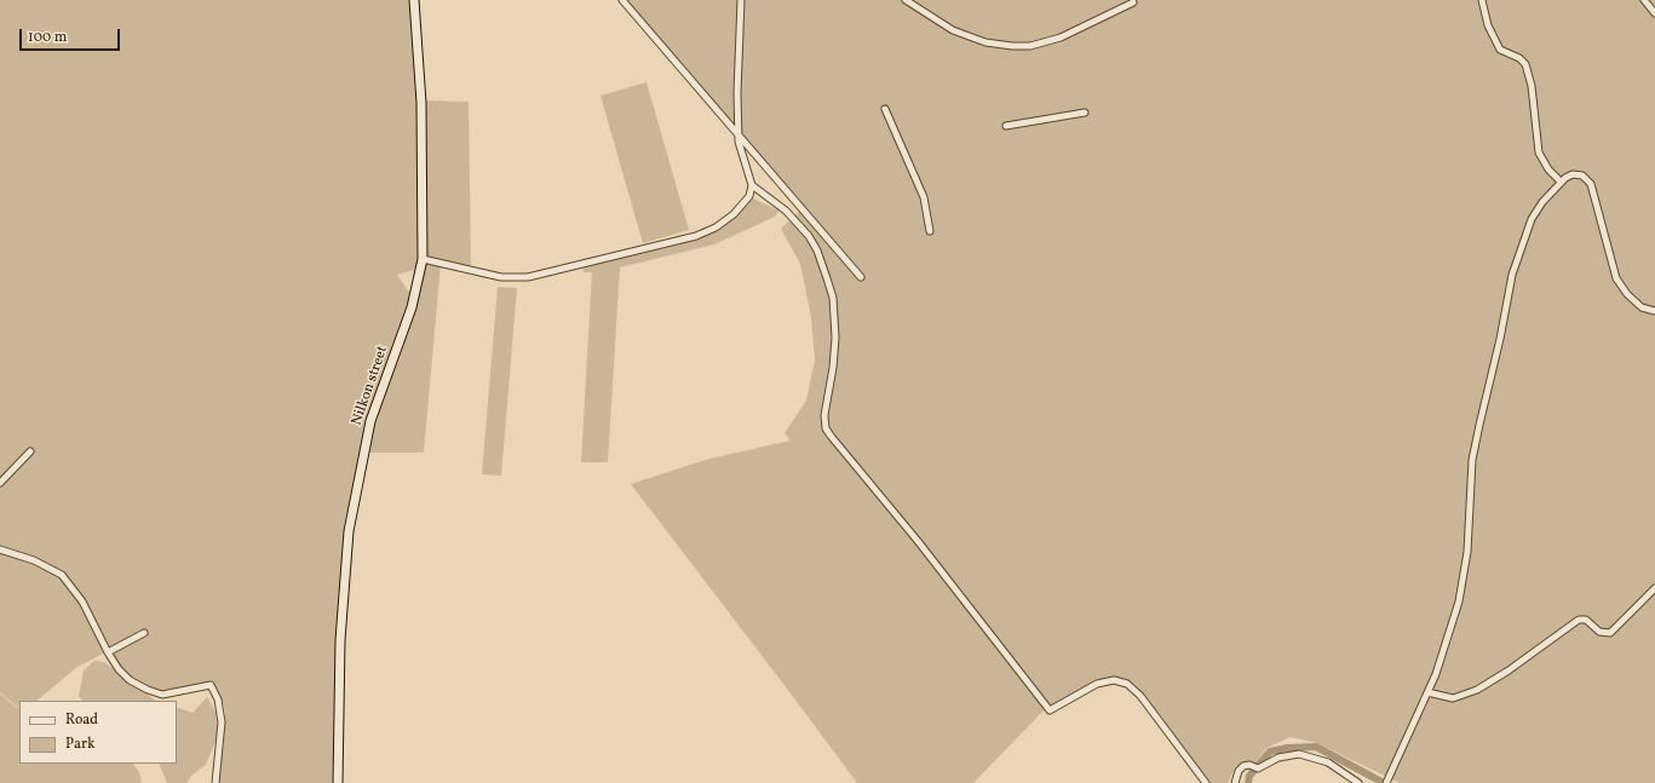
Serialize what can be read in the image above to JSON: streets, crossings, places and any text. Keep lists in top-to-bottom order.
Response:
{
  "streets": {
    "street": ["Nilkon street"]
  },
  "legend": ["Road", "Park"],
  "scale_bar": "100 m"
}
